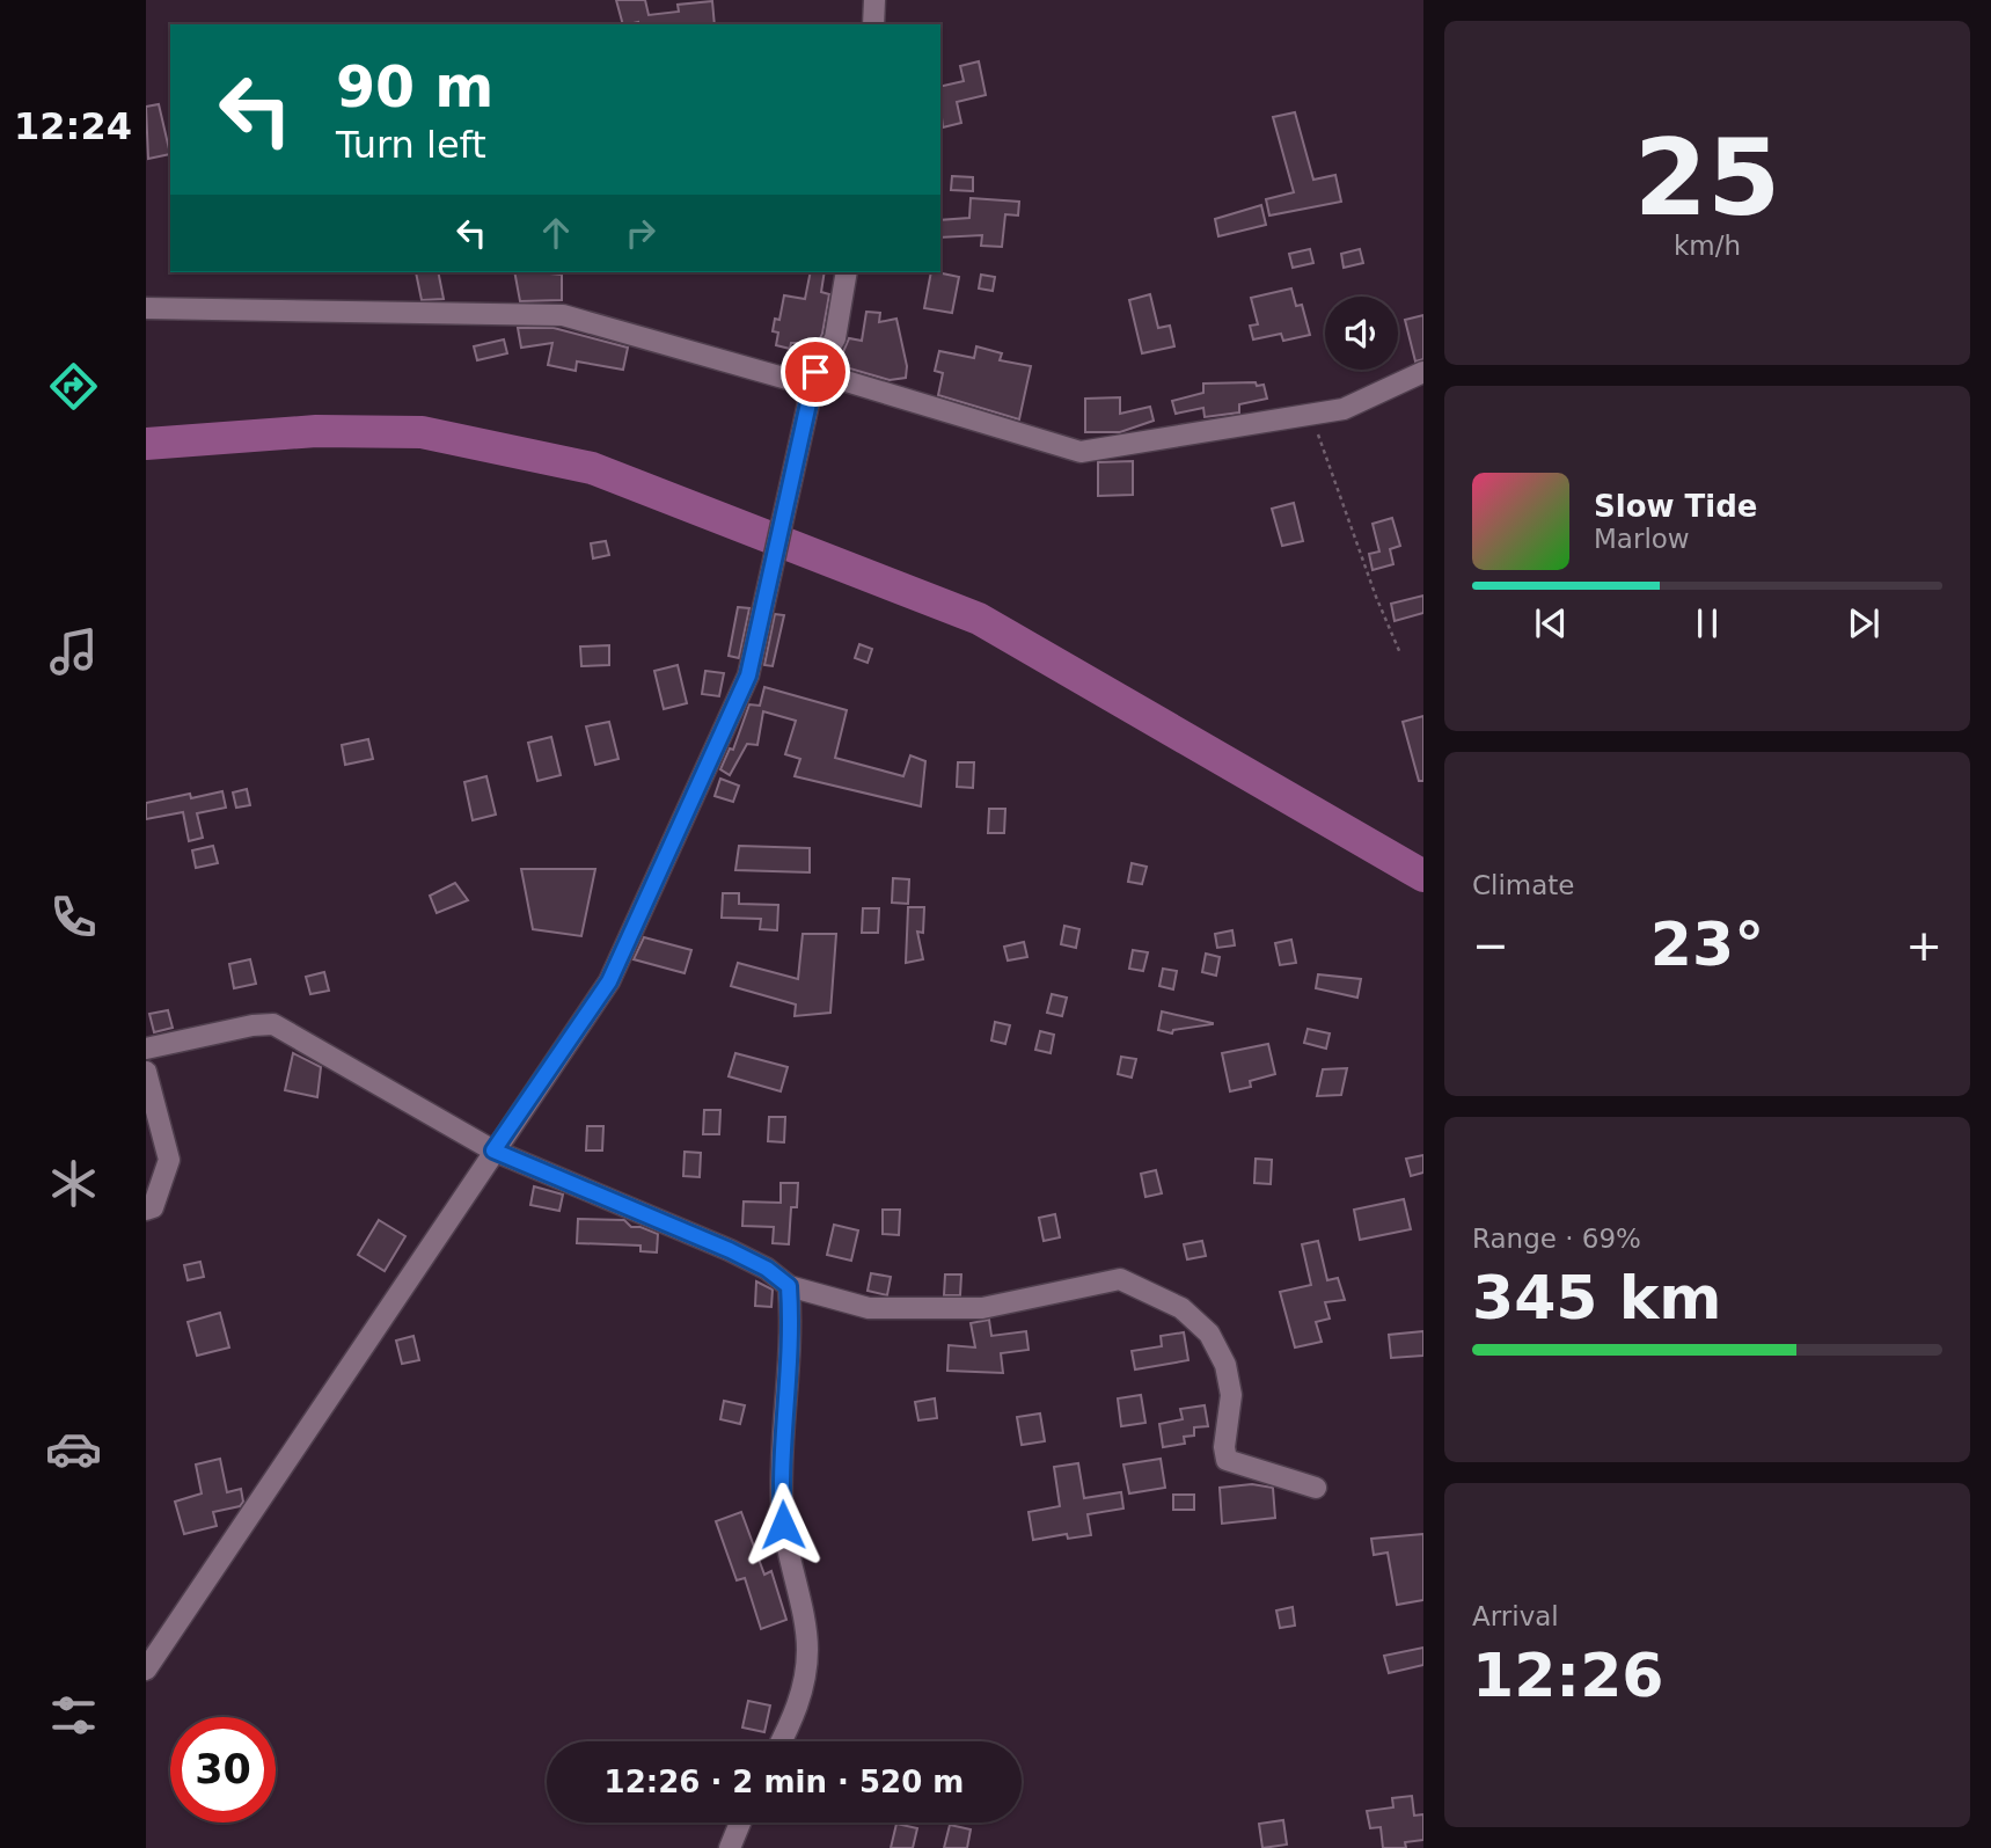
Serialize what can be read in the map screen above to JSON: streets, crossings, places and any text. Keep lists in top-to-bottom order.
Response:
{
  "page": {
    "tabs": "12:24",
    "tile": [
      ["25", "km/h"],
      "Climate",
      ["Range · 69%", "345 km"],
      ["Arrival", "12:26"]
    ],
    "turn": ["90 m", "Turn left"],
    "song": ["Slow Tide", "Marlow"],
    "heat": ["−", "23°", "+"],
    "limit": "30",
    "trip": "12:26 · 2 min · 520 m"
  }
}
